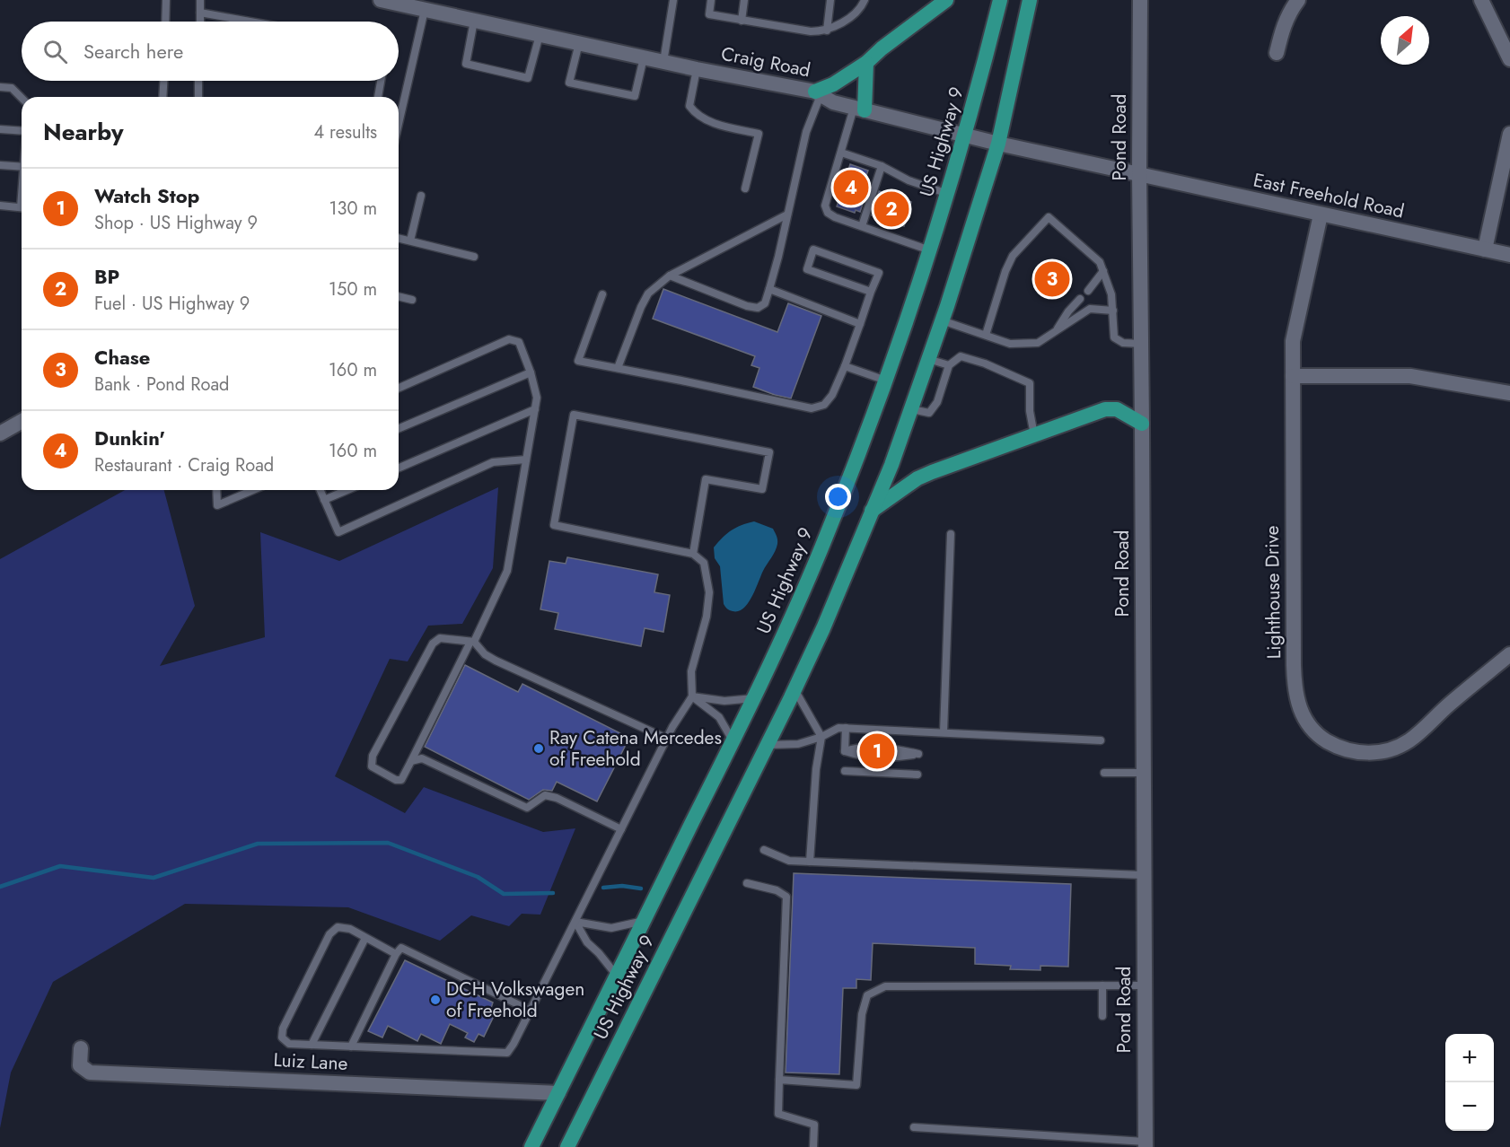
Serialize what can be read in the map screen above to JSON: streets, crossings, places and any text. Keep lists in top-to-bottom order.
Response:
{
  "streets": {
    "highway": ["US Highway 9"],
    "street": [
      "Craig Road",
      "Pond Road",
      "East Freehold Road",
      "Lighthouse Drive",
      "Luiz Lane"
    ]
  },
  "crossings": [
    ["Craig Road", "Pond Road"],
    ["Craig Road", "US Highway 9"],
    ["Craig Road", "East Freehold Road"],
    ["Pond Road", "East Freehold Road"],
    ["US Highway 9", "Luiz Lane"],
    ["East Freehold Road", "Lighthouse Drive"]
  ],
  "places": ["Ray Catena Mercedes of Freehold", "DCH Volkswagen of Freehold"],
  "north": "top right",
  "page": {
    "search": "Search here",
    "heading": ["Nearby", "4 results"],
    "list": [
      {
        "mark": "1",
        "name": "Watch Stop",
        "note": "Shop · US Highway 9",
        "value": "130 m"
      },
      {
        "mark": "2",
        "name": "BP",
        "note": "Fuel · US Highway 9",
        "value": "150 m"
      },
      {
        "mark": "3",
        "name": "Chase",
        "note": "Bank · Pond Road",
        "value": "160 m"
      },
      {
        "mark": "4",
        "name": "Dunkin'",
        "note": "Restaurant · Craig Road",
        "value": "160 m"
      }
    ],
    "pins": [
      "4",
      "2",
      "3",
      "1"
    ],
    "map_buttons": ["+", "−"]
  }
}
